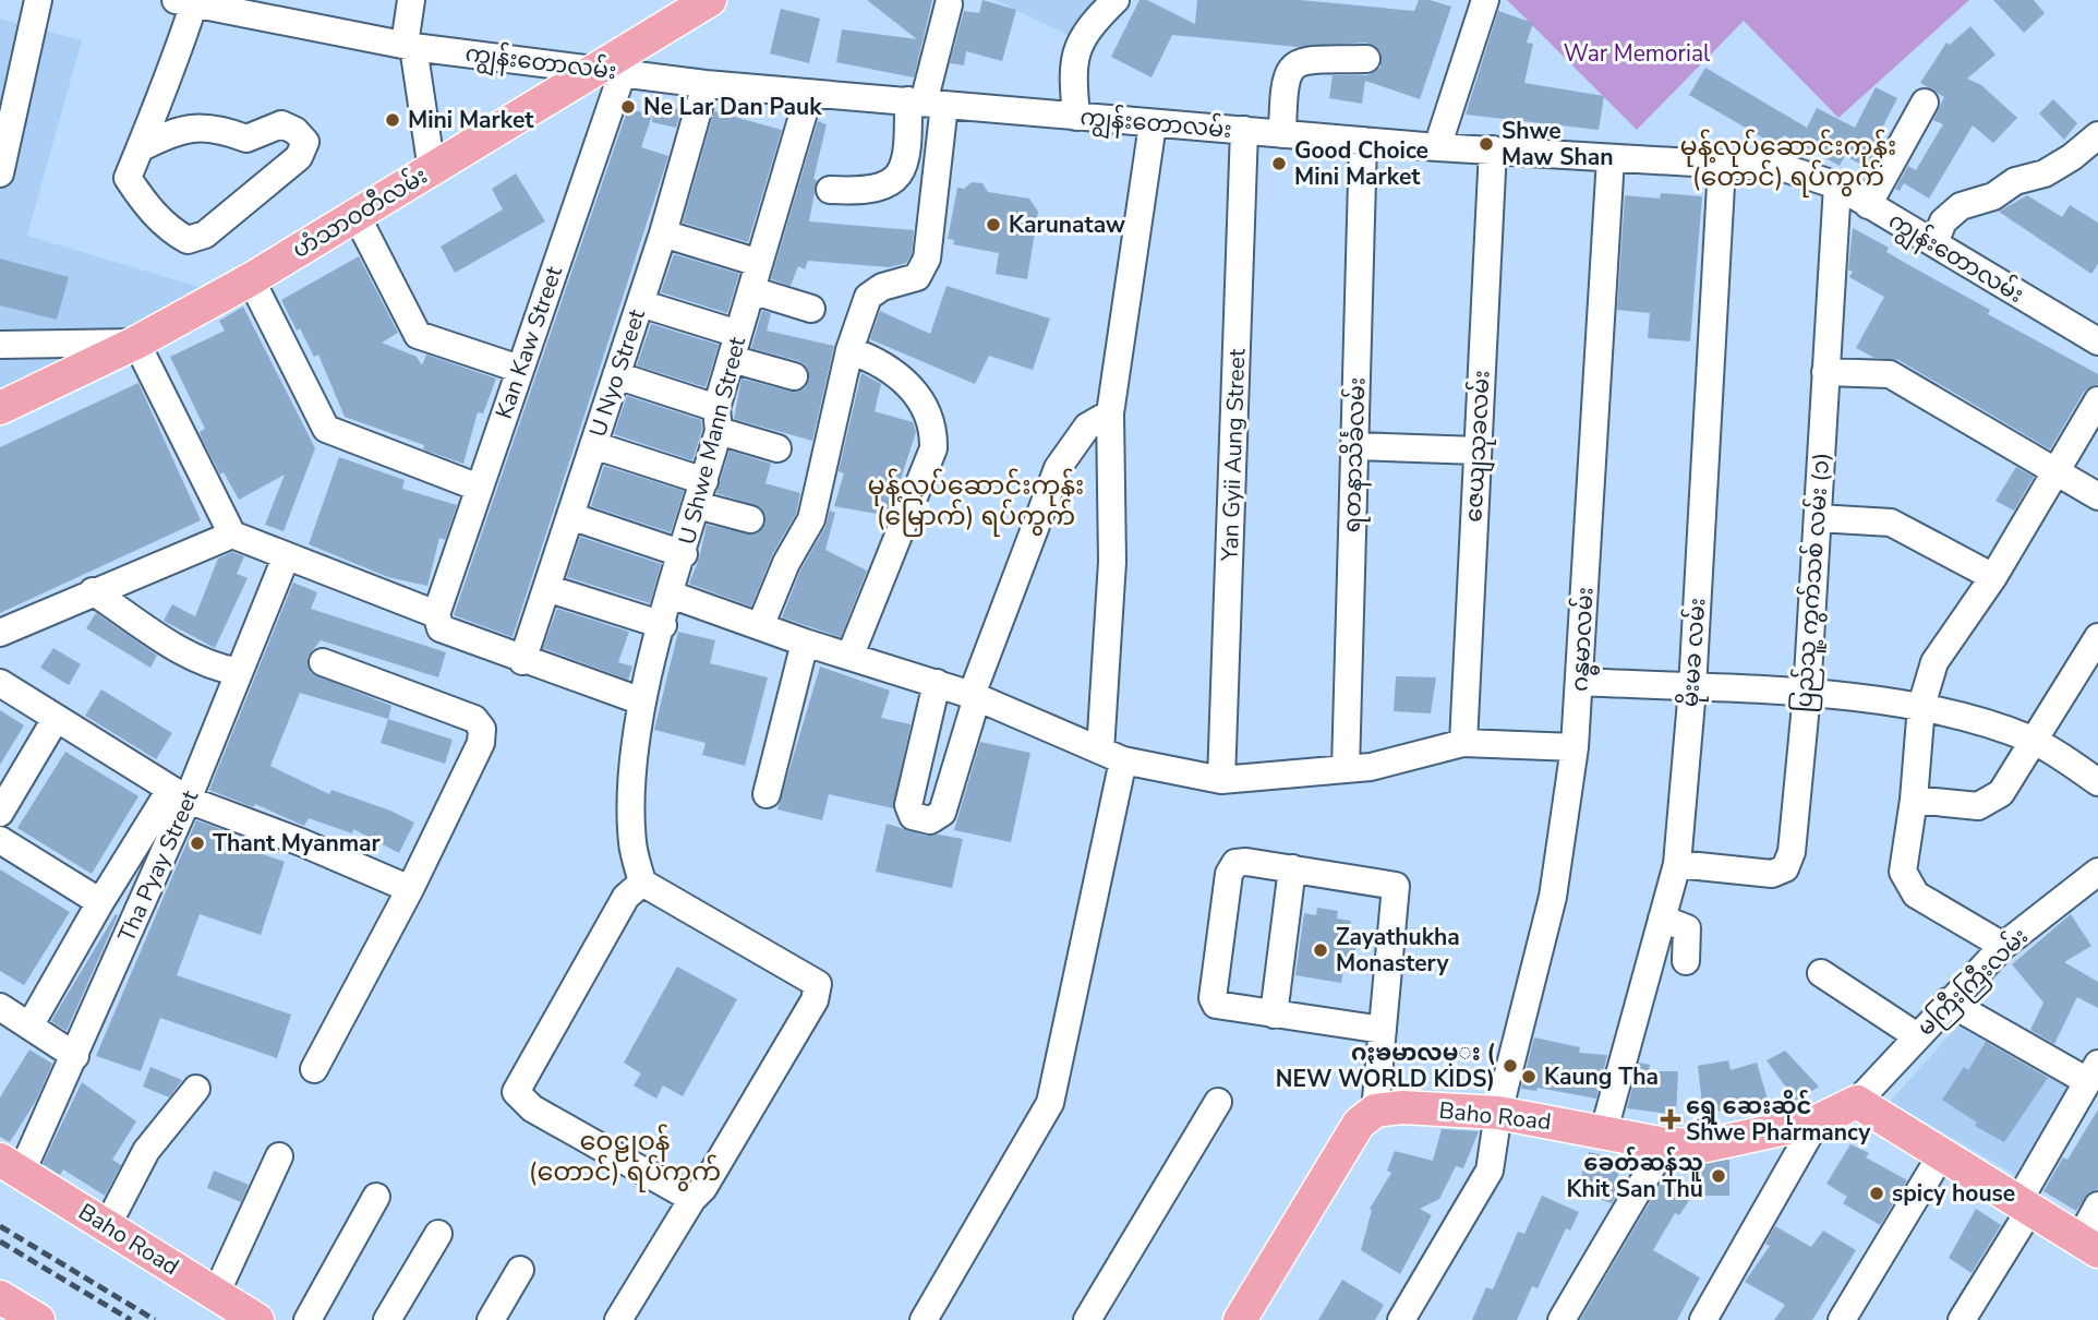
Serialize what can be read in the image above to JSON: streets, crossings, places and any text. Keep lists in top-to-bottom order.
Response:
{
  "streets": {
    "main road": ["ဟံသာဝတီလမ်း", "Baho Road"],
    "street": [
      "ကျွန်းတောလမ်း",
      "Kan Kaw Street",
      "U Nyo Street",
      "U Shwe Mann Street",
      "ဇေယျသုခလမ်း",
      "Yan Gyii Aung Street",
      "ရတနာသိင်္ခလမ်း",
      "ပြည်သူ့ ကွက်သစ် လမ်း (၁)",
      "ဂန္ဓမာလမ်း",
      "မိုးမခ လမ်း",
      "Tha Pyay Street",
      "မကြီးကြီးလမ်း"
    ]
  },
  "crossings": [
    ["ကျွန်းတောလမ်း", "ဟံသာဝတီလမ်း"],
    ["ကျွန်းတောလမ်း", "Kan Kaw Street"],
    ["ကျွန်းတောလမ်း", "U Nyo Street"],
    ["ကျွန်းတောလမ်း", "U Shwe Mann Street"],
    ["ကျွန်းတောလမ်း", "ဇေယျသုခလမ်း"],
    ["ကျွန်းတောလမ်း", "Yan Gyii Aung Street"],
    ["ကျွန်းတောလမ်း", "ရတနာသိင်္ခလမ်း"],
    ["ကျွန်းတောလမ်း", "ပြည်သူ့ ကွက်သစ် လမ်း (၁)"],
    ["ကျွန်းတောလမ်း", "ဂန္ဓမာလမ်း"],
    ["ကျွန်းတောလမ်း", "မိုးမခ လမ်း"],
    ["ဟံသာဝတီလမ်း", "Kan Kaw Street"],
    ["ပြည်သူ့ ကွက်သစ် လမ်း (၁)", "မိုးမခ လမ်း"],
    ["ဂန္ဓမာလမ်း", "Baho Road"],
    ["မိုးမခ လမ်း", "Baho Road"],
    ["Tha Pyay Street", "Baho Road"],
    ["မကြီးကြီးလမ်း", "Baho Road"]
  ],
  "districts": ["မုန့်လုပ်ဆောင်းကုန်း (တောင်) ရပ်ကွက်", "မုန့်လုပ်ဆောင်းကုန်း (မြောက်) ရပ်ကွက်", "ဝေဠုဝန် (တောင်) ရပ်ကွက်"],
  "parks": ["War Memorial"],
  "places": {
    "other": [
      "Ne Lar Dan Pauk",
      "Mini Market",
      "Shwe Maw Shan",
      "Good Choice Mini Market",
      "Karunataw",
      "Thant Myanmar",
      "Zayathukha Monastery",
      "ဂႏၶမာလမ္း ( NEW WORLD KIDS)",
      "Kaung Tha",
      "ခေတ်ဆန်သူ Khit San Thu",
      "spicy house"
    ],
    "health": ["ရွှေ ဆေးဆိုင် Shwe Pharmancy"]
  }
}
